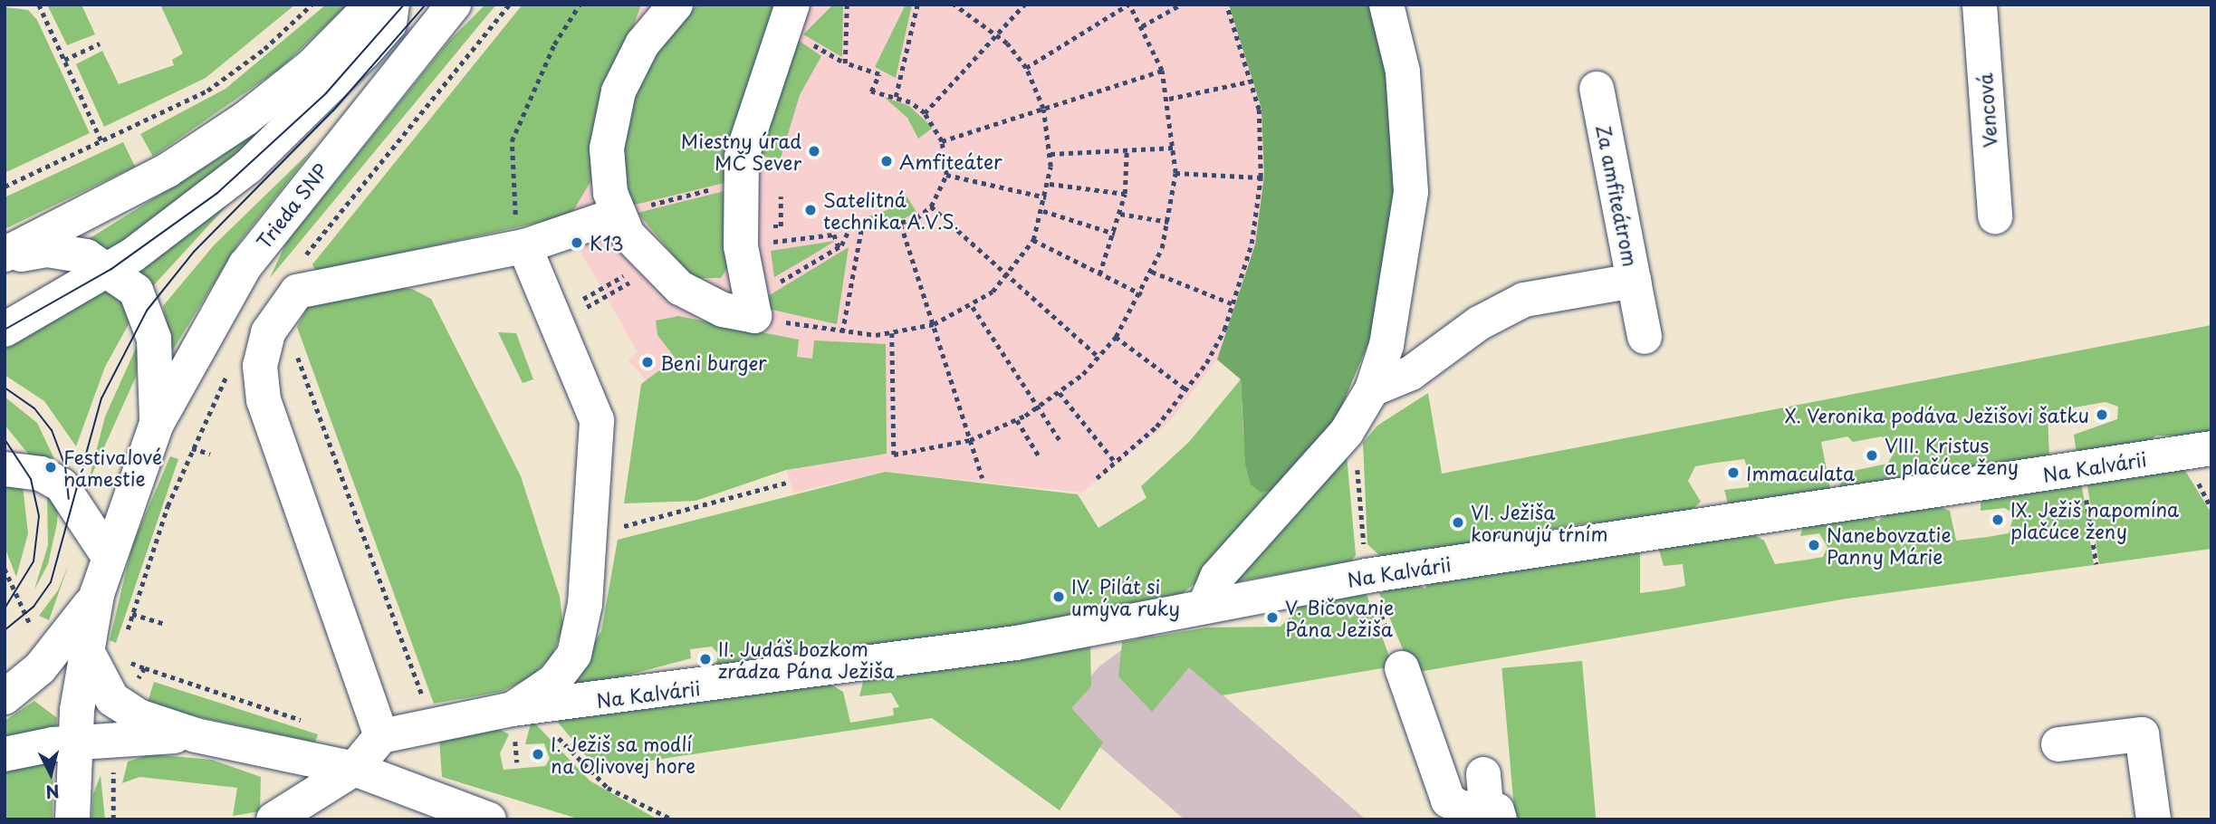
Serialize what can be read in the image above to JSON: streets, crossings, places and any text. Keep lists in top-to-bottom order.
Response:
{
  "streets": {
    "street": [
      "Vencová",
      "Za amfiteátrom",
      "Trieda SNP",
      "Na Kalvárii"
    ]
  },
  "places": [
    "Miestny úrad MČ Sever",
    "Amfiteáter",
    "Satelitná technika A.V.S.",
    "K13",
    "Beni burger",
    "X. Veronika podáva Ježišovi šatku",
    "VIII. Kristus a plačúce ženy",
    "Festivalové námestie",
    "Immaculata",
    "IX. Ježiš napomína plačúce ženy",
    "VI. Ježiša korunujú tŕním",
    "Nanebovzatie Panny Márie",
    "IV. Pilát si umýva ruky",
    "V. Bičovanie Pána Ježiša",
    "II. Judáš bozkom zrádza Pána Ježiša",
    "I. Ježiš sa modlí na Olivovej hore"
  ],
  "north": "bottom"
}
